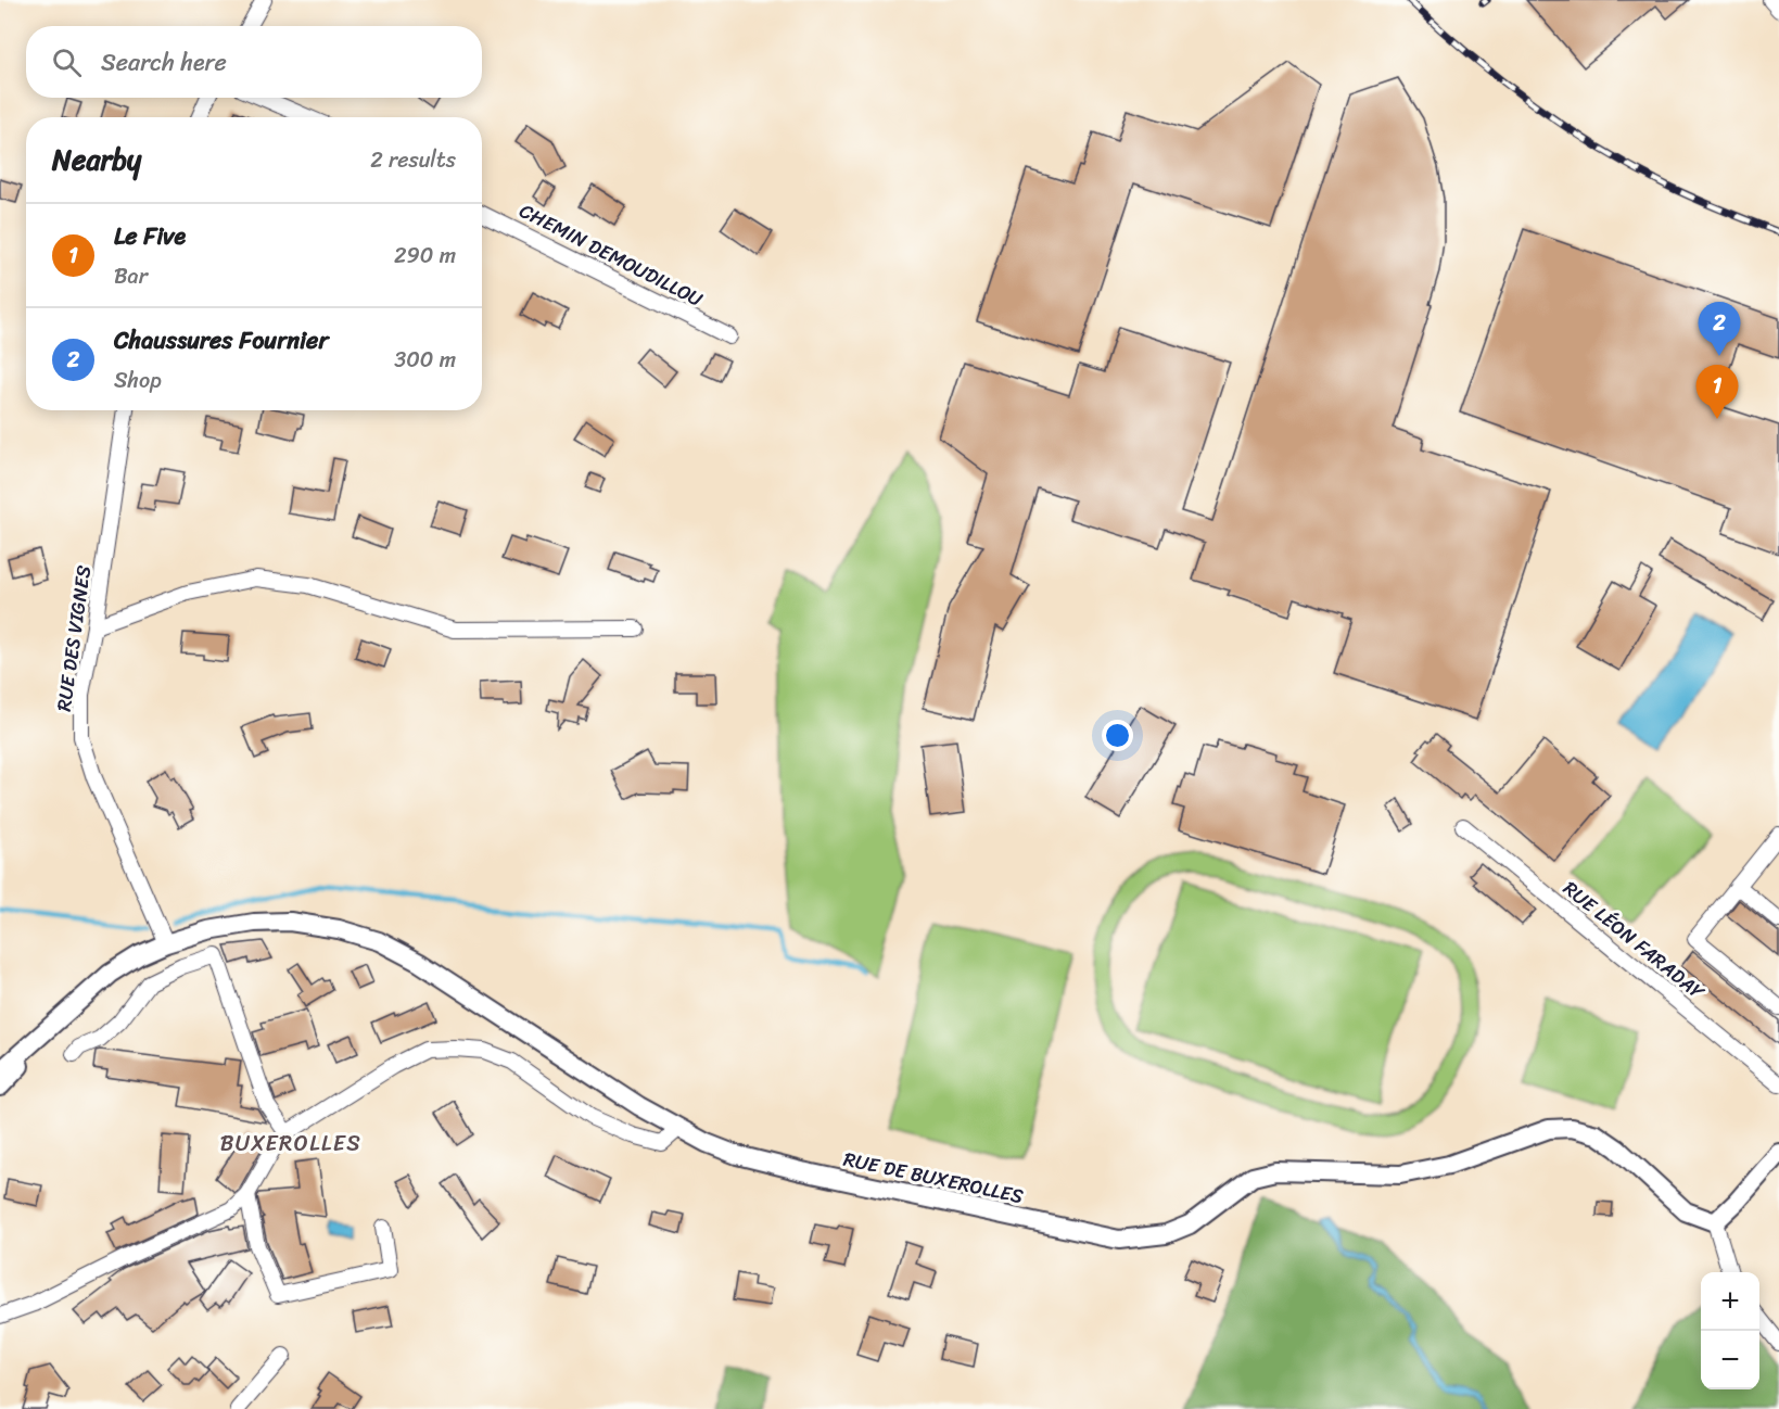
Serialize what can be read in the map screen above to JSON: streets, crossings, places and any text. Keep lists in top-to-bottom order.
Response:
{
  "streets": {
    "street": [
      "CHEMIN DEMOUDILLOU",
      "RUE DES VIGNES",
      "RUE LÉON FARADAY",
      "RUE DE BUXEROLLES"
    ]
  },
  "crossings": [
    ["RUE DES VIGNES", "RUE DE BUXEROLLES"]
  ],
  "districts": ["BUXEROLLES"],
  "page": {
    "search": "Search here",
    "heading": ["Nearby", "2 results"],
    "list": [
      {
        "mark": "1",
        "name": "Le Five",
        "note": "Bar",
        "value": "290 m"
      },
      {
        "mark": "2",
        "name": "Chaussures Fournier",
        "note": "Shop",
        "value": "300 m"
      }
    ],
    "pins": ["2", "1"],
    "map_buttons": ["+", "−"]
  }
}
